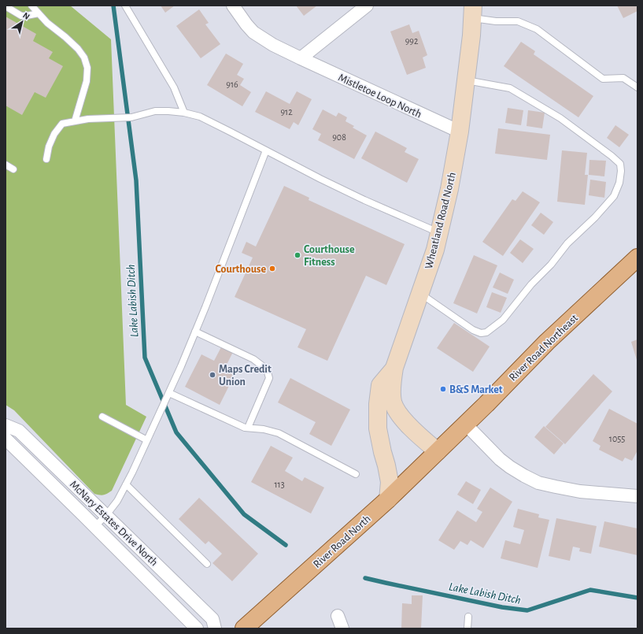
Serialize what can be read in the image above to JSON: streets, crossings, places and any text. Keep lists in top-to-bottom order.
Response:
{
  "streets": {
    "main road": ["Wheatland Road North", "River Road Northeast", "River Road North"],
    "street": ["Mistletoe Loop North", "McNary Estates Drive North"]
  },
  "crossings": [
    ["Mistletoe Loop North", "Wheatland Road North"],
    ["Wheatland Road North", "River Road Northeast"],
    ["Wheatland Road North", "River Road North"],
    ["River Road Northeast", "River Road North"]
  ],
  "water": ["Lake Labish Ditch"],
  "places": [
    "Courthouse Fitness",
    "Courthouse",
    "Maps Credit Union",
    "B&S Market"
  ],
  "house_numbers": [
    "992",
    "916",
    "912",
    "908",
    "1055",
    "113"
  ],
  "north": "top right"
}
